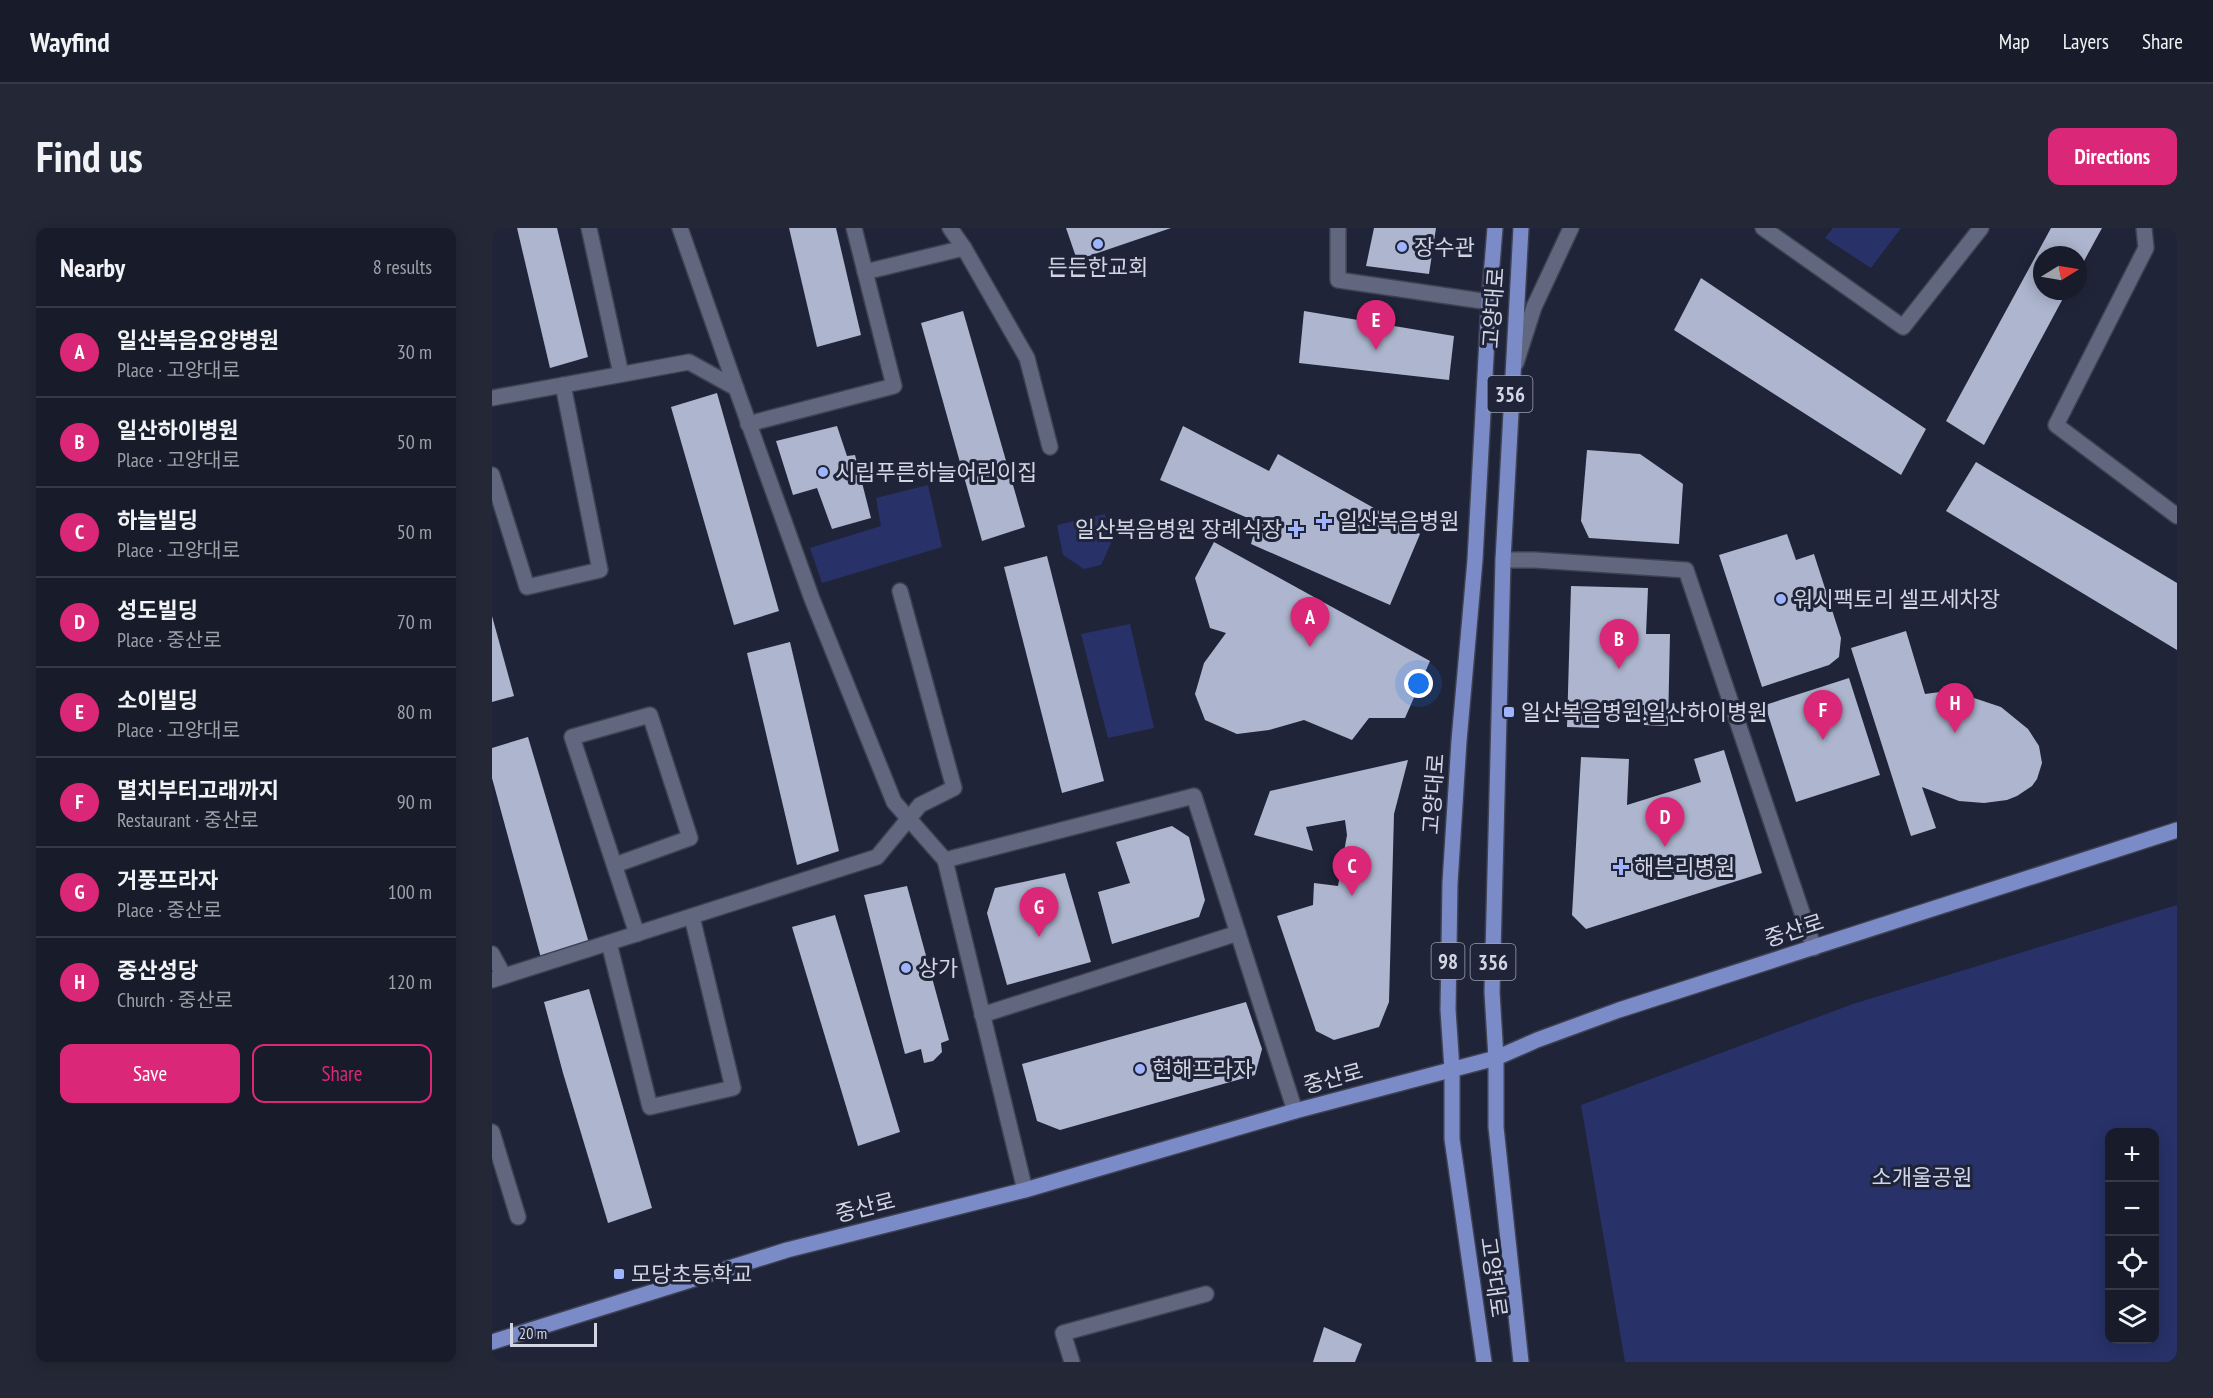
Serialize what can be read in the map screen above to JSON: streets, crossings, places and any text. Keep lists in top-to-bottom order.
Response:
{
  "streets": {
    "main road": [
      "고양대로",
      "356",
      "중산로",
      "98"
    ]
  },
  "crossings": [
    ["고양대로", "중산로"]
  ],
  "parks": ["소개울공원"],
  "places": {
    "other": [
      "든든한교회",
      "장수관",
      "시립푸른하늘어린이집",
      "워시팩토리 셀프세차장",
      "상가",
      "현해프라자"
    ],
    "health": ["일산복음병원", "일산복음병원 장례식장", "해븐리병원"],
    "transit": ["일산복음병원.일산하이병원", "모당초등학교"]
  },
  "scale_bar": "20 m",
  "north": "right",
  "page": {
    "header": "Wayfind",
    "nav": ["Map", "Layers", "Share"],
    "buttons": [
      "Directions",
      ["Save", "Share"]
    ],
    "title": "Find us",
    "heading": ["Nearby", "8 results"],
    "pins": [
      "E",
      "A",
      "B",
      "H",
      "F",
      "D",
      "C",
      "G"
    ],
    "list": [
      {
        "mark": "A",
        "name": "일산복음요양병원",
        "note": "Place · 고양대로",
        "value": "30 m"
      },
      {
        "mark": "B",
        "name": "일산하이병원",
        "note": "Place · 고양대로",
        "value": "50 m"
      },
      {
        "mark": "C",
        "name": "하늘빌딩",
        "note": "Place · 고양대로",
        "value": "50 m"
      },
      {
        "mark": "D",
        "name": "성도빌딩",
        "note": "Place · 중산로",
        "value": "70 m"
      },
      {
        "mark": "E",
        "name": "소이빌딩",
        "note": "Place · 고양대로",
        "value": "80 m"
      },
      {
        "mark": "F",
        "name": "멸치부터고래까지",
        "note": "Restaurant · 중산로",
        "value": "90 m"
      },
      {
        "mark": "G",
        "name": "거풍프라자",
        "note": "Place · 중산로",
        "value": "100 m"
      },
      {
        "mark": "H",
        "name": "중산성당",
        "note": "Church · 중산로",
        "value": "120 m"
      }
    ],
    "map_buttons": ["+", "−"],
    "scale": "20 m"
  }
}
